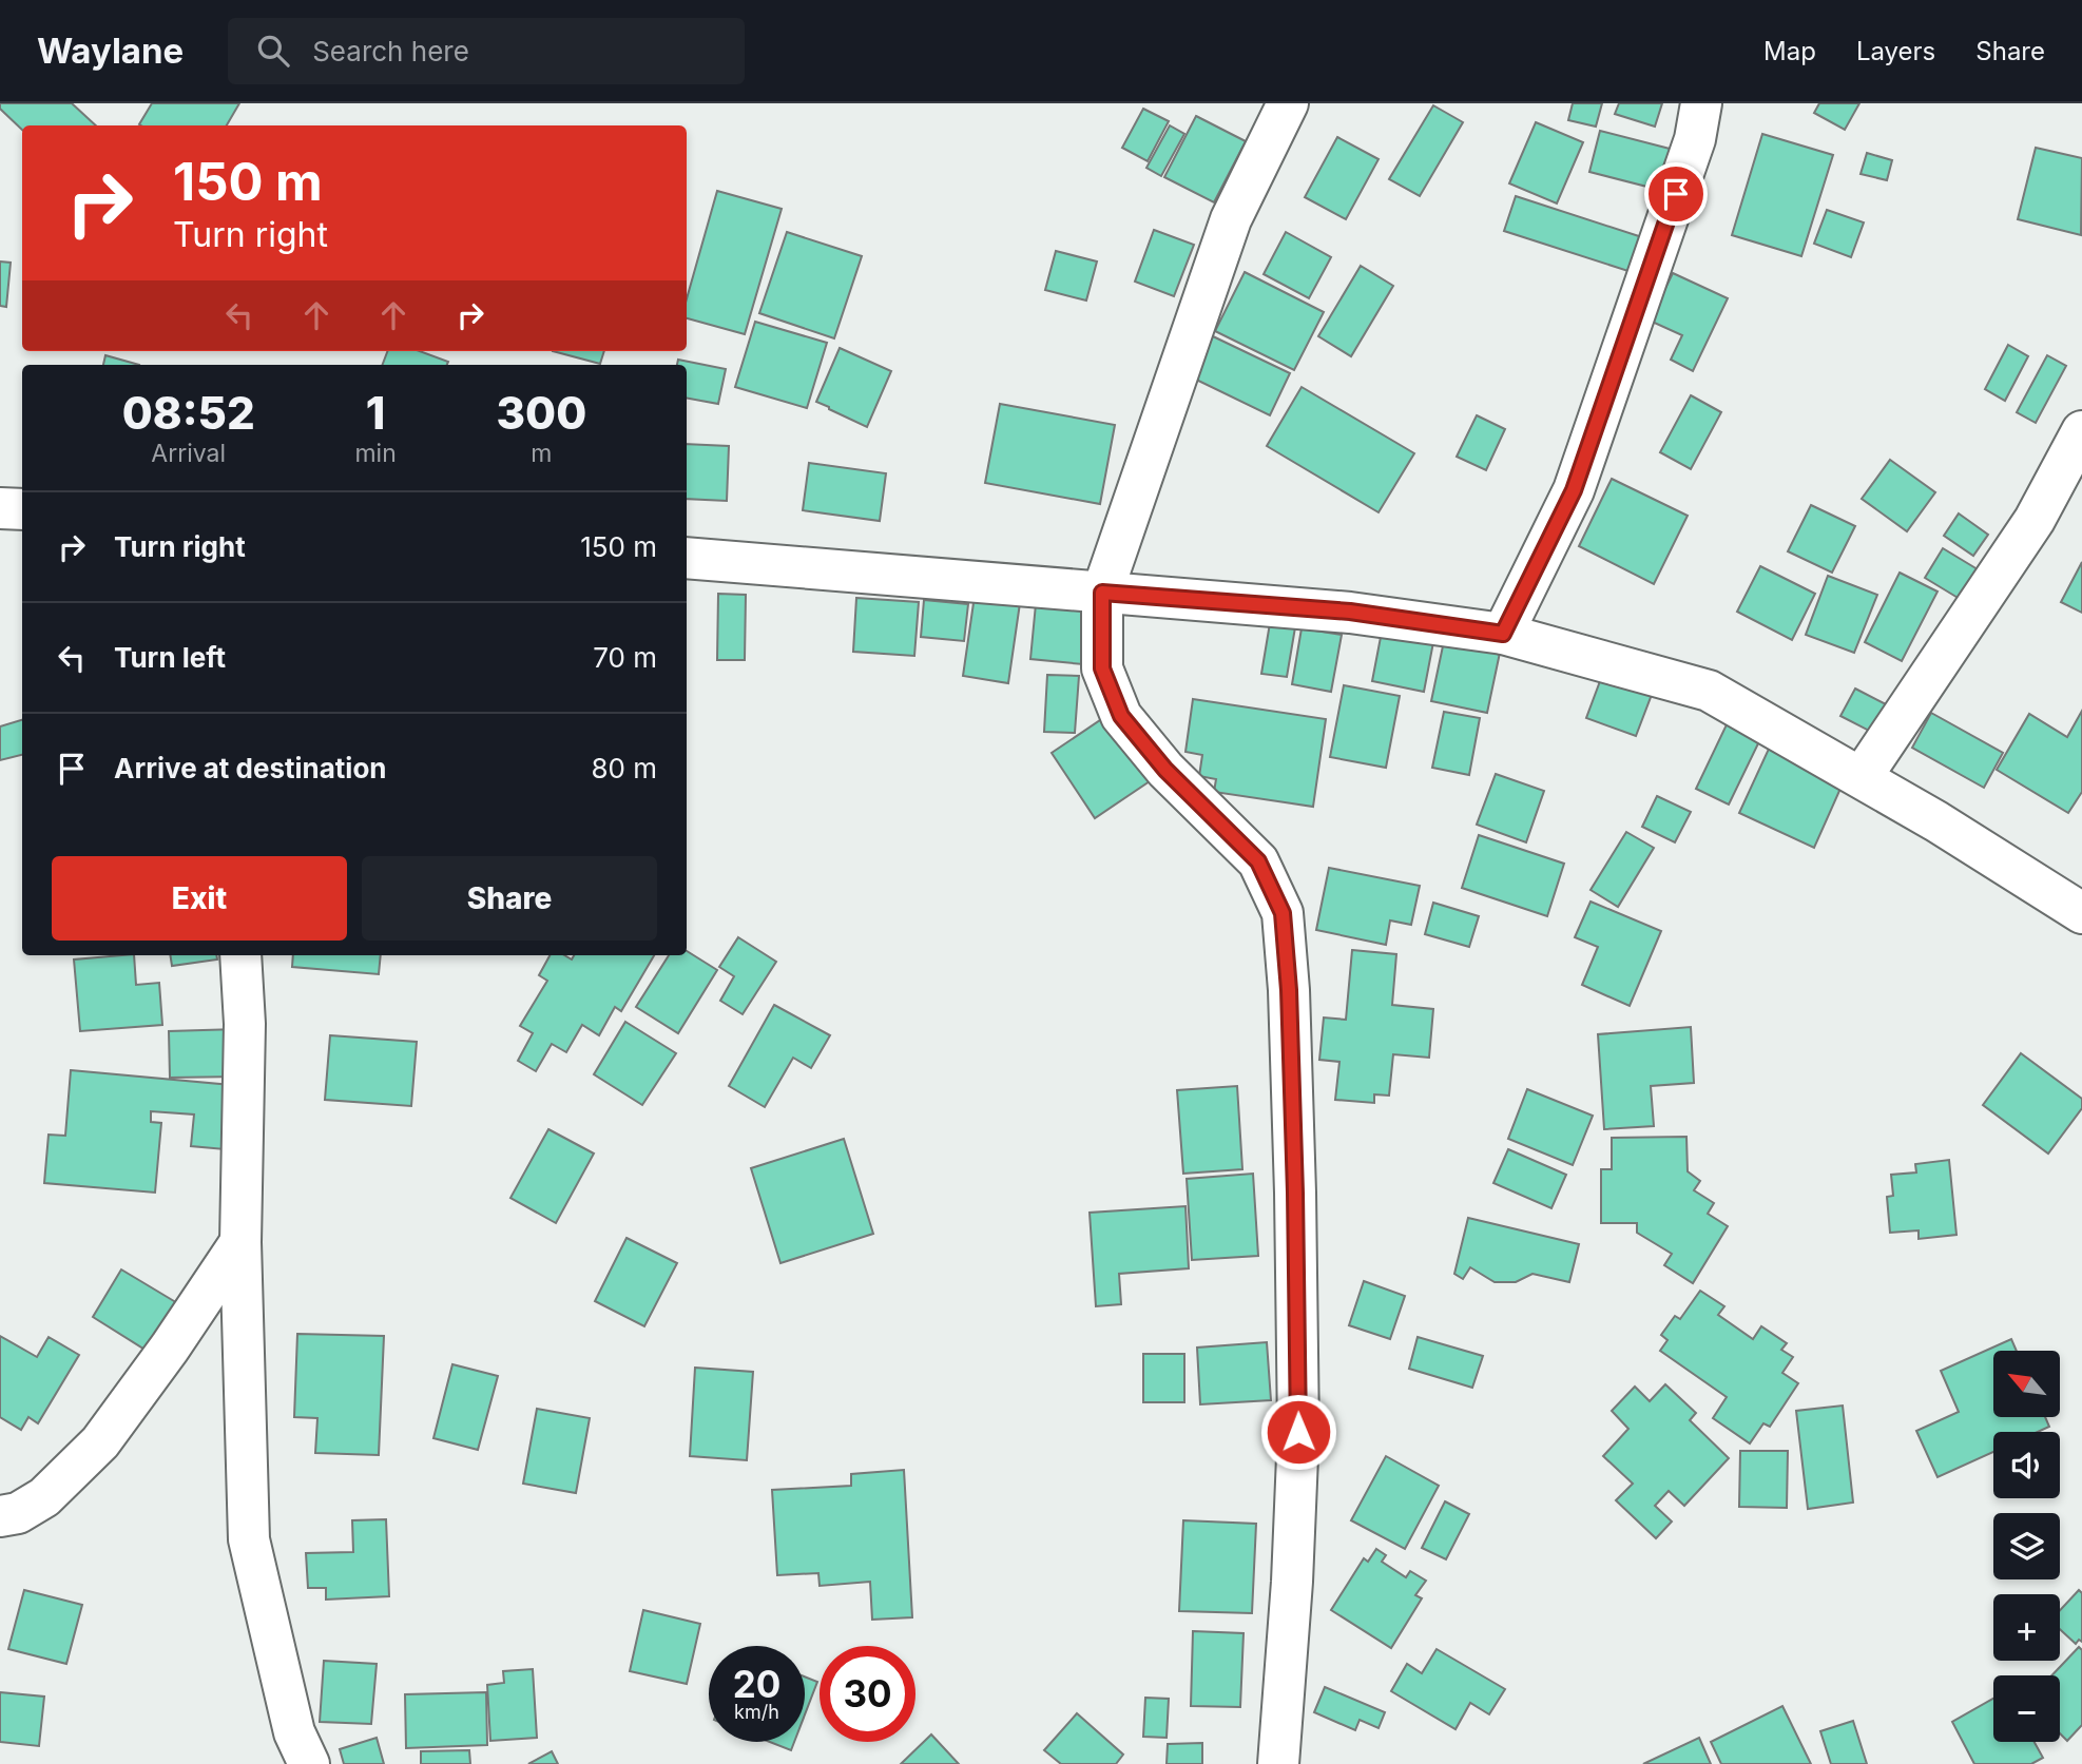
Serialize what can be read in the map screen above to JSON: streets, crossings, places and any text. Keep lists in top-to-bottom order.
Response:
{
  "north": "top left",
  "page": {
    "header": "Waylane",
    "search": "Search here",
    "nav": ["Map", "Layers", "Share"],
    "turn": ["150 m", "Turn right"],
    "eta": [
      "08:52",
      "Arrival",
      "1",
      "min",
      "300",
      "m"
    ],
    "list": [
      {
        "name": "Turn right",
        "value": "150 m"
      },
      {
        "name": "Turn left",
        "value": "70 m"
      },
      {
        "name": "Arrive at destination",
        "value": "80 m"
      }
    ],
    "buttons": ["Exit", "Share"],
    "map_buttons": ["+", "−"],
    "speed": "20 km/h",
    "limit": "30"
  }
}
